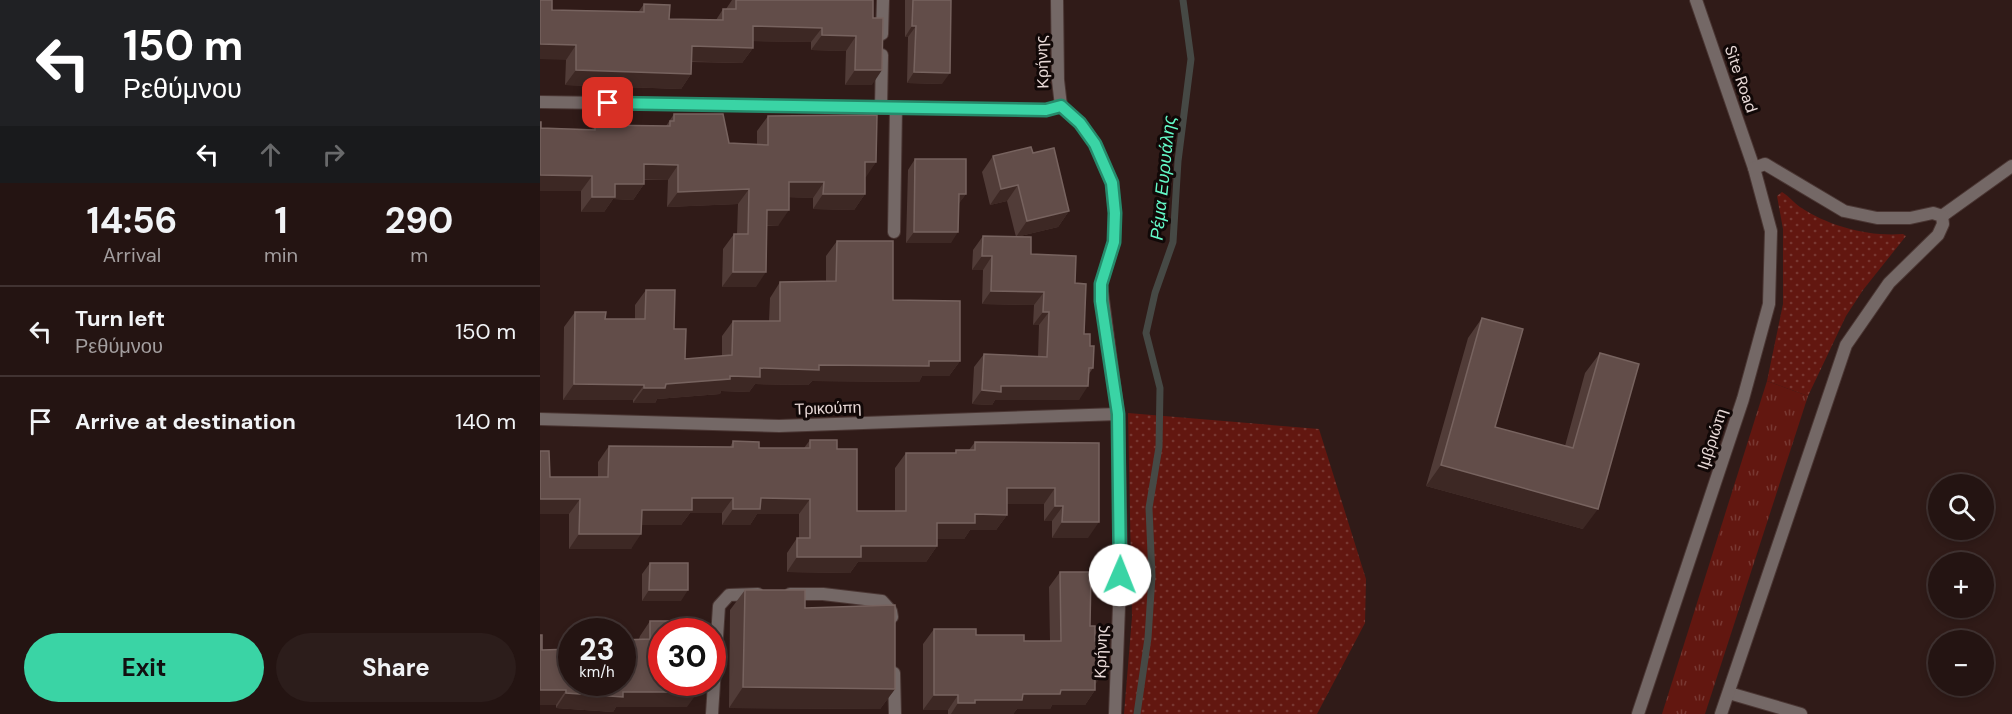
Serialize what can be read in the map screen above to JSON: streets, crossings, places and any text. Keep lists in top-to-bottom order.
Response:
{
  "streets": {
    "street": [
      "Κρήνης",
      "Site Road",
      "Τρικούπη",
      "Ιμβριώτη"
    ]
  },
  "crossings": [
    ["Κρήνης", "Τρικούπη"],
    ["Site Road", "Ιμβριώτη"]
  ],
  "water": ["Ρέμα Ευρυάλης"],
  "page": {
    "turn": ["150 m", "Ρεθύμνου"],
    "eta": [
      "14:56",
      "Arrival",
      "1",
      "min",
      "290",
      "m"
    ],
    "list": [
      {
        "name": "Turn left",
        "note": "Ρεθύμνου",
        "value": "150 m"
      },
      {
        "name": "Arrive at destination",
        "value": "140 m"
      }
    ],
    "map_buttons": ["+", "−"],
    "speed": "23 km/h",
    "limit": "30",
    "buttons": ["Exit", "Share"]
  }
}
